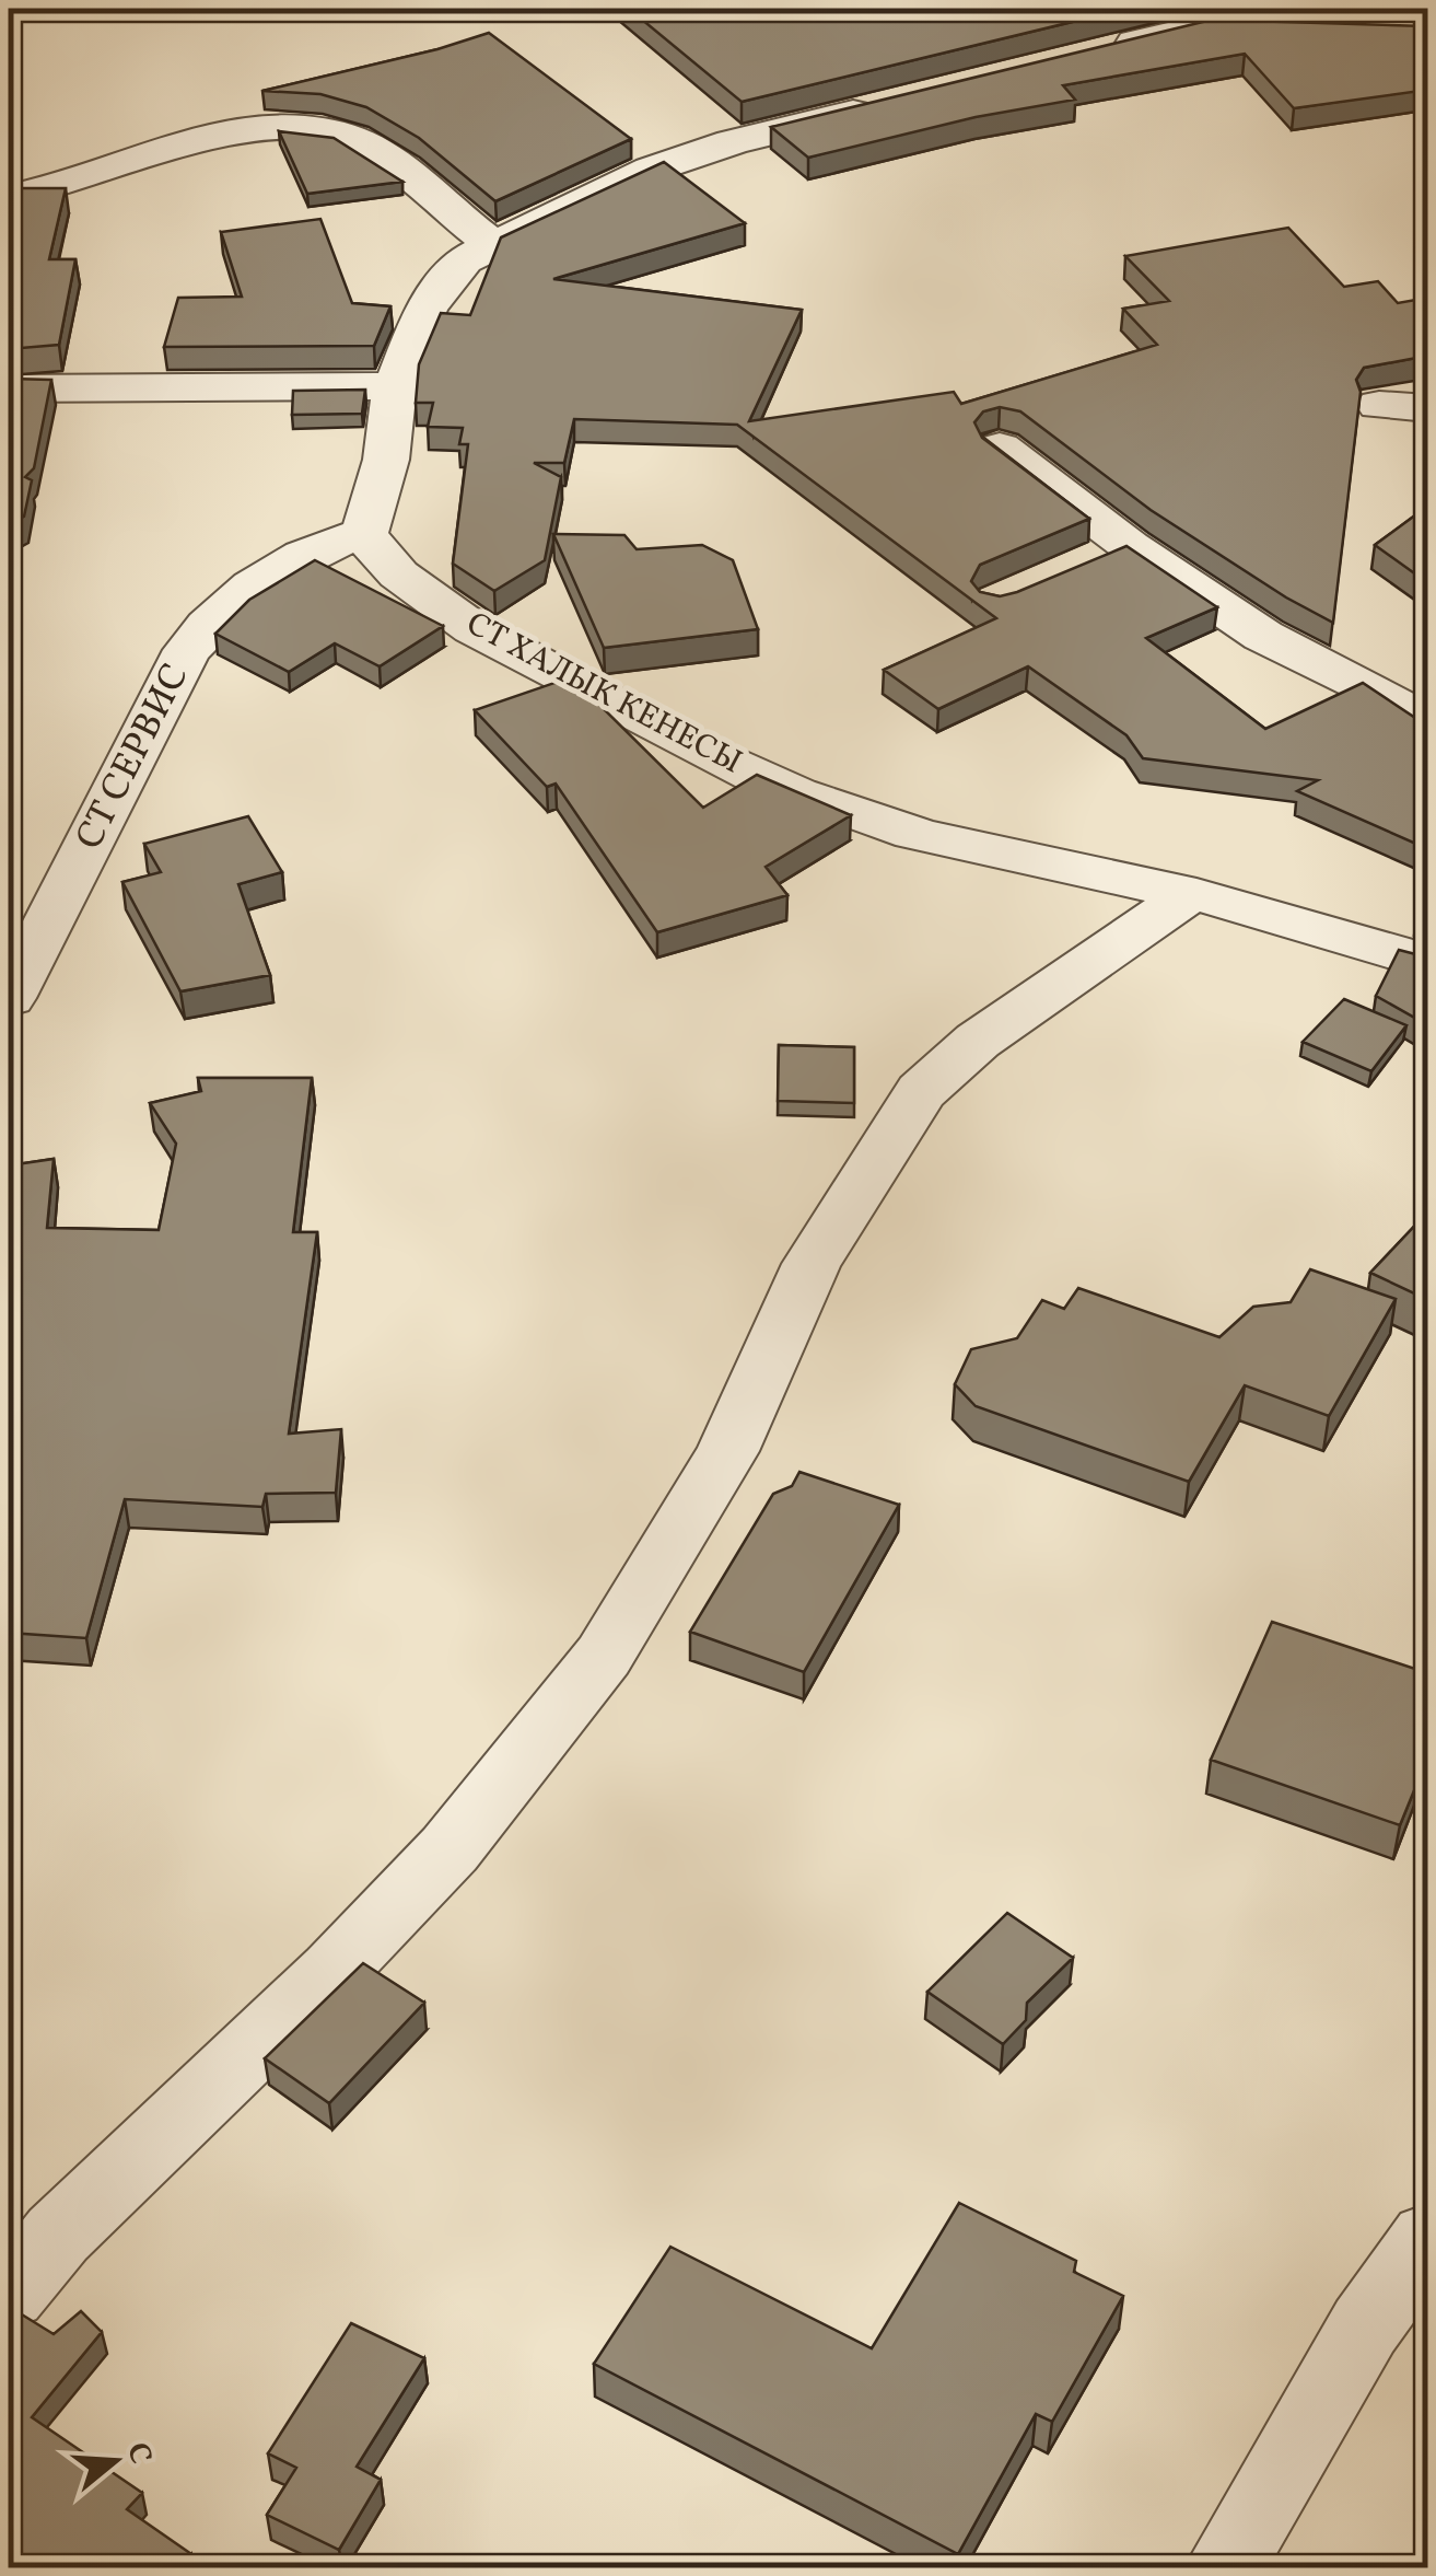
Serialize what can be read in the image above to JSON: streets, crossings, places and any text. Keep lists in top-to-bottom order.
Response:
{
  "streets": {
    "street": ["СТ ХАЛЫК КЕНЕСЫ", "СТ СЕРВИС"]
  },
  "crossings": [
    ["СТ ХАЛЫК КЕНЕСЫ", "СТ СЕРВИС"]
  ],
  "north": "right"
}
